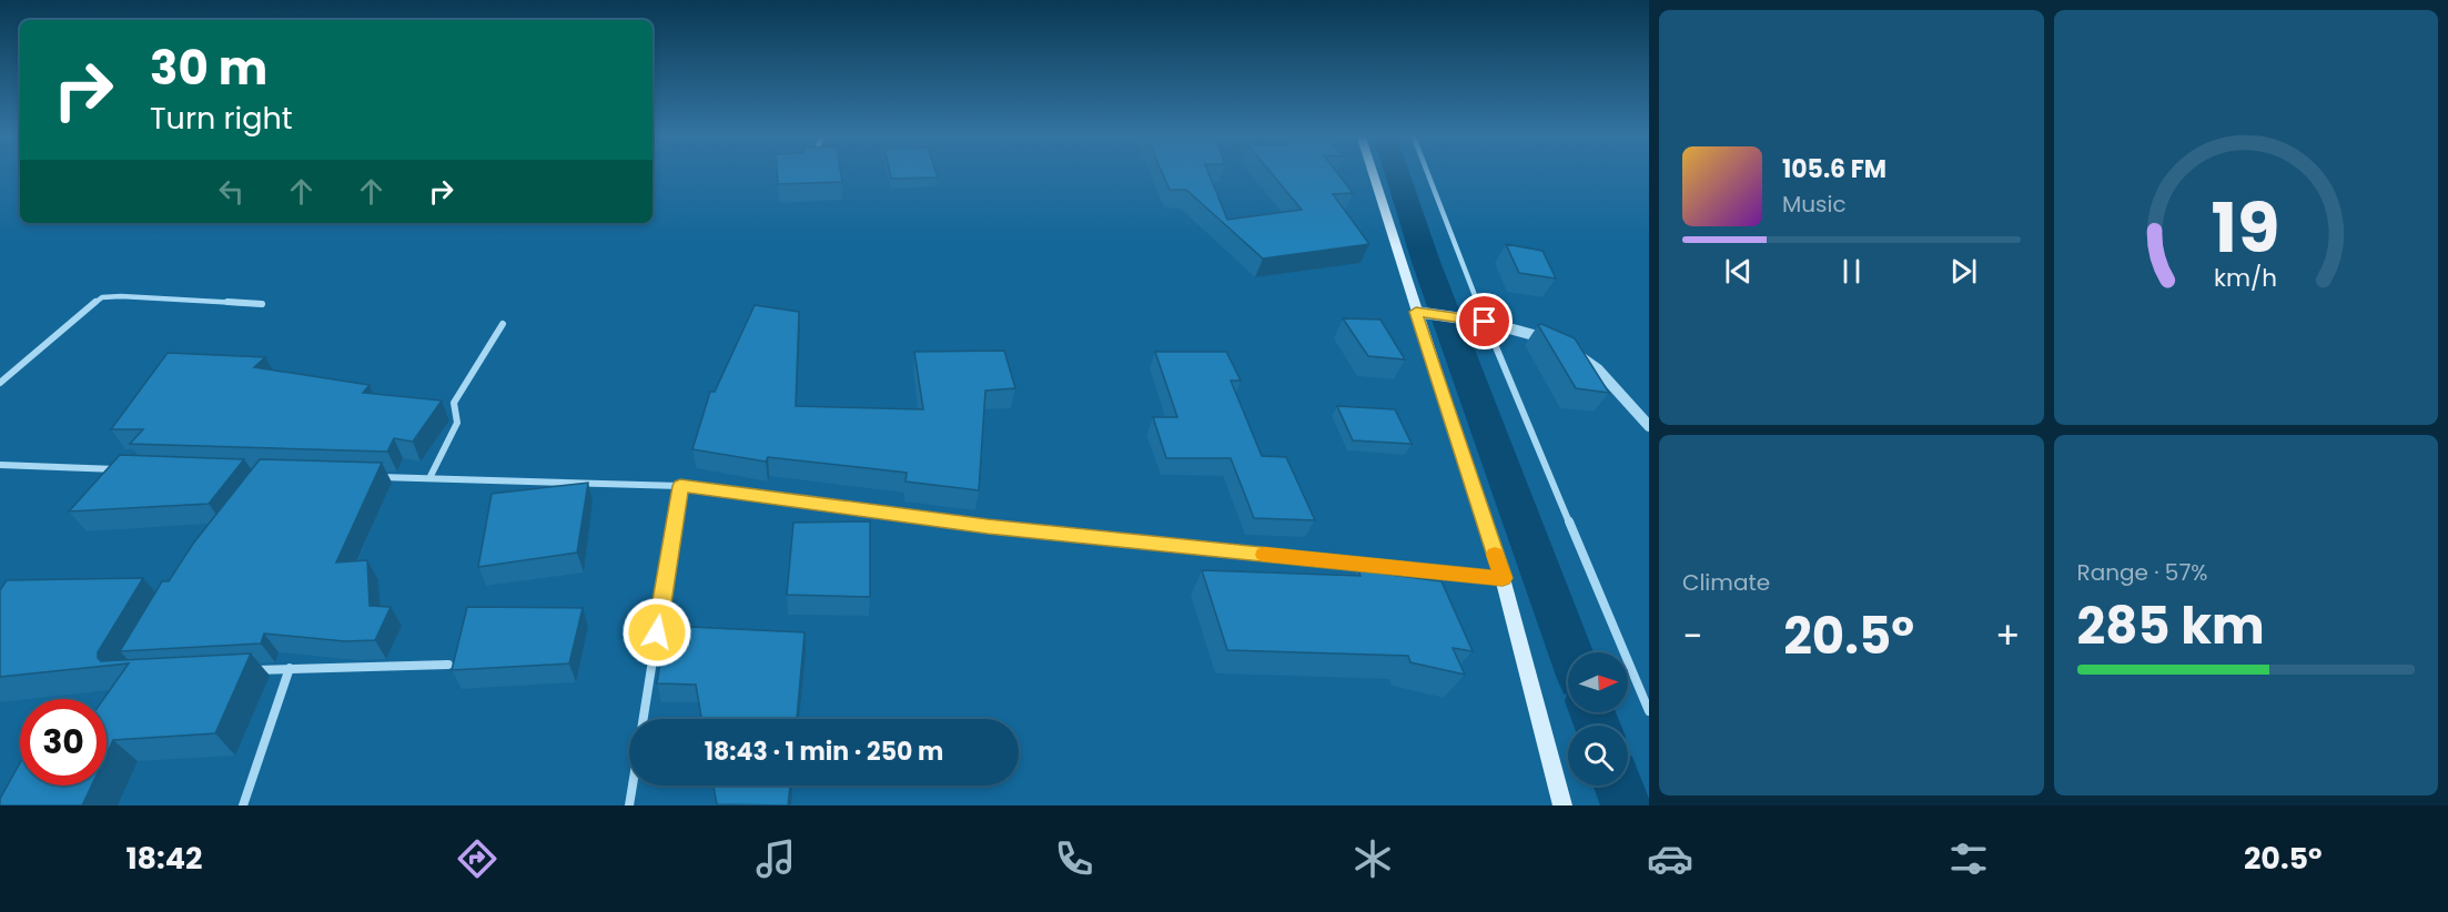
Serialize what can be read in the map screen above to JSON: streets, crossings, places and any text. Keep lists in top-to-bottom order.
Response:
{
  "north": "right",
  "page": {
    "turn": ["30 m", "Turn right"],
    "song": ["105.6 FM", "Music"],
    "tile": [
      "Climate",
      ["Range · 57%", "285 km"]
    ],
    "heat": ["−", "20.5°", "+"],
    "limit": "30",
    "trip": "18:43 · 1 min · 250 m",
    "tabs": ["18:42", "20.5°"],
    "gauge": ["19", "km/h"]
  }
}
